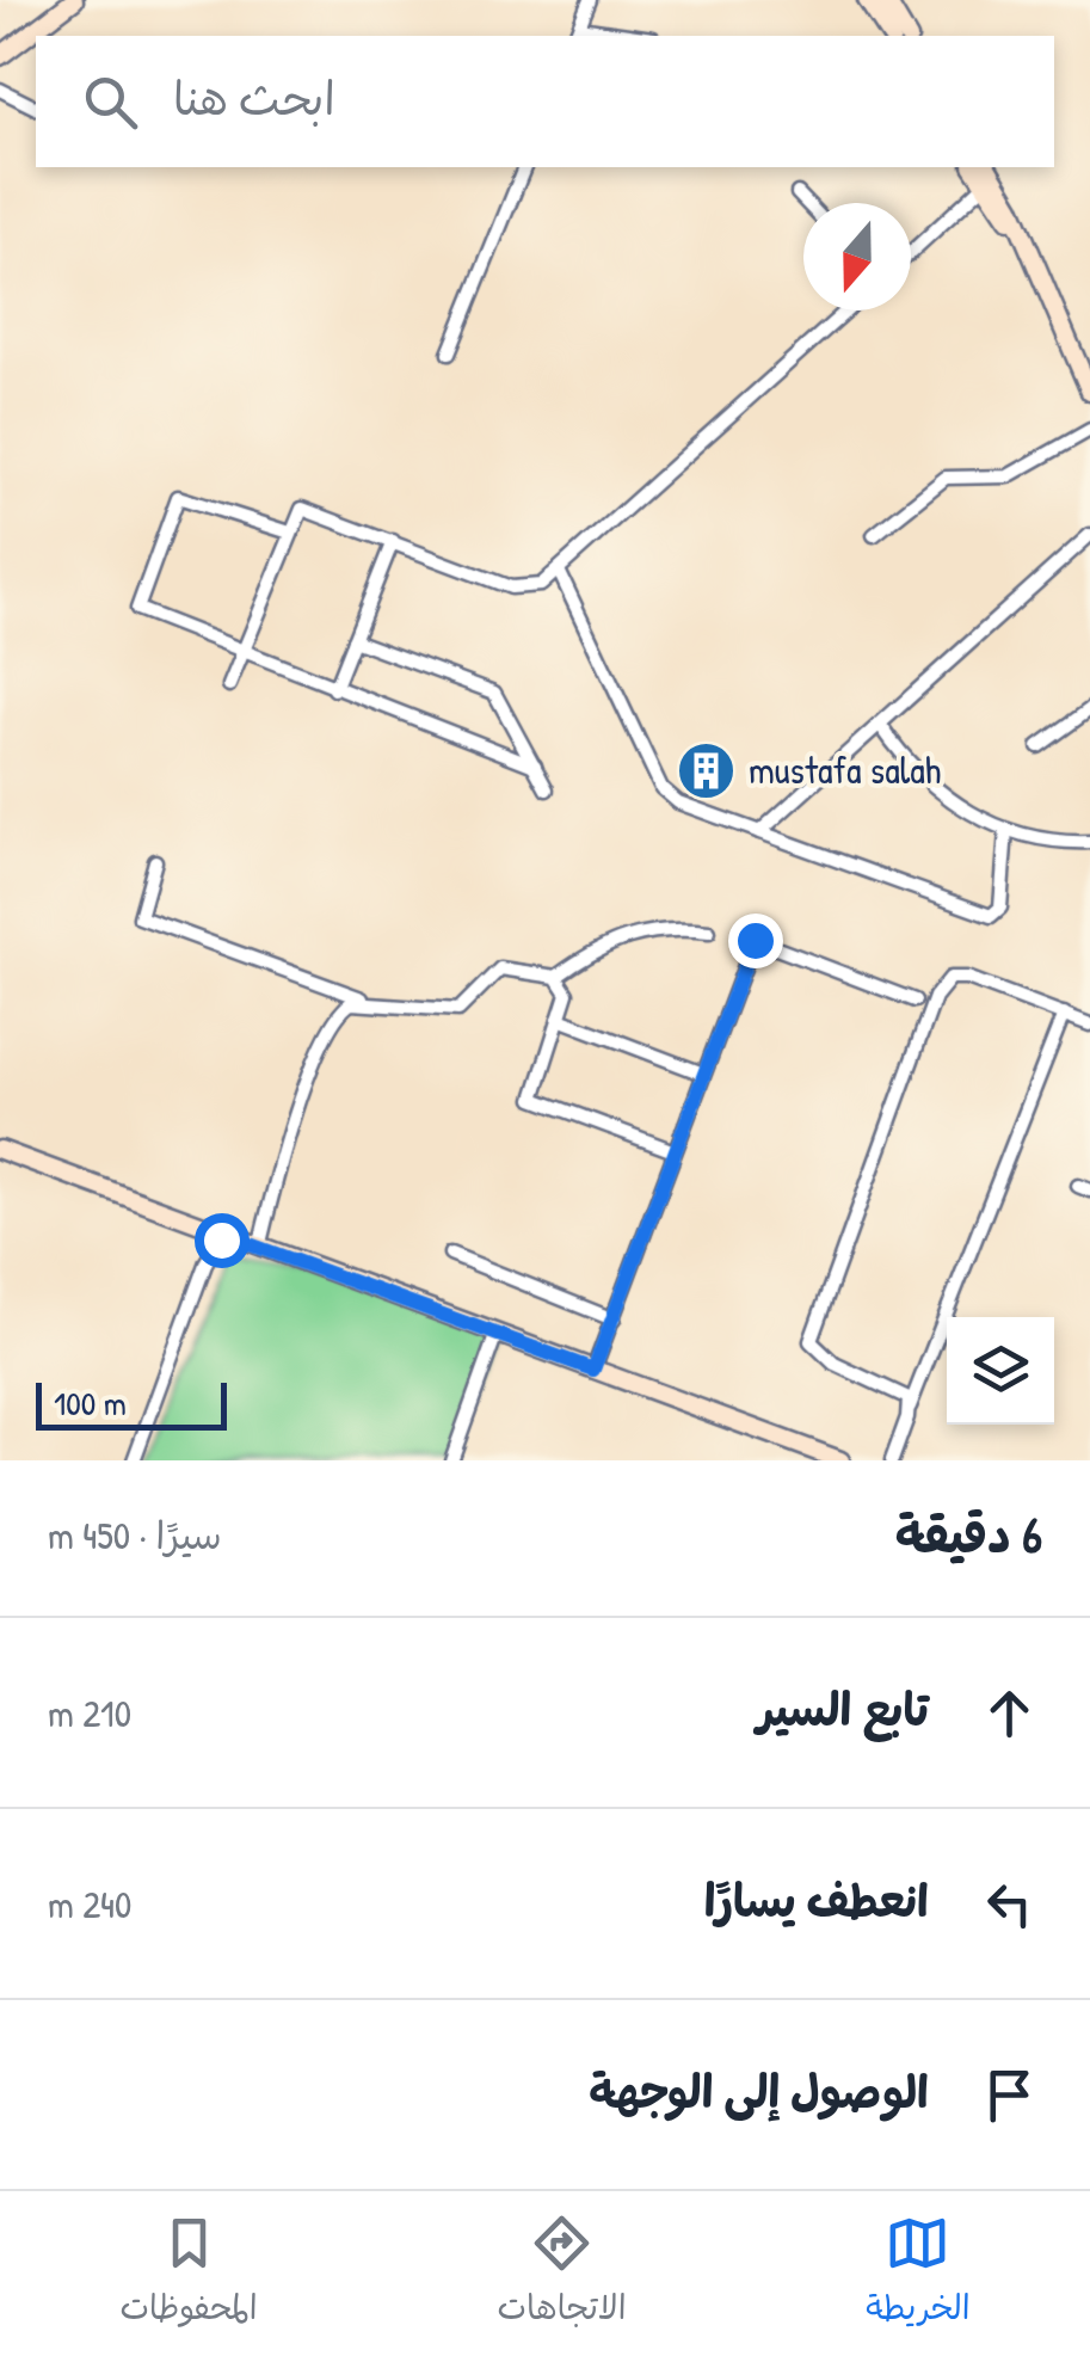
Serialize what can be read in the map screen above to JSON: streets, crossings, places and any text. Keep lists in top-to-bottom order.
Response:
{
  "places": {
    "building": ["mustafa salah"]
  },
  "scale_bar": "100 m",
  "north": "bottom",
  "page": {
    "search": "ابحث هنا",
    "scale": "100 m",
    "heading": ["6 دقيقة", "سيرًا · 450 m"],
    "list": [
      ["تابع السير", "210 m"],
      ["انعطف يسارًا", "240 m"],
      "الوصول إلى الوجهة"
    ],
    "nav": ["الخريطة", "الاتجاهات", "المحفوظات"]
  }
}
